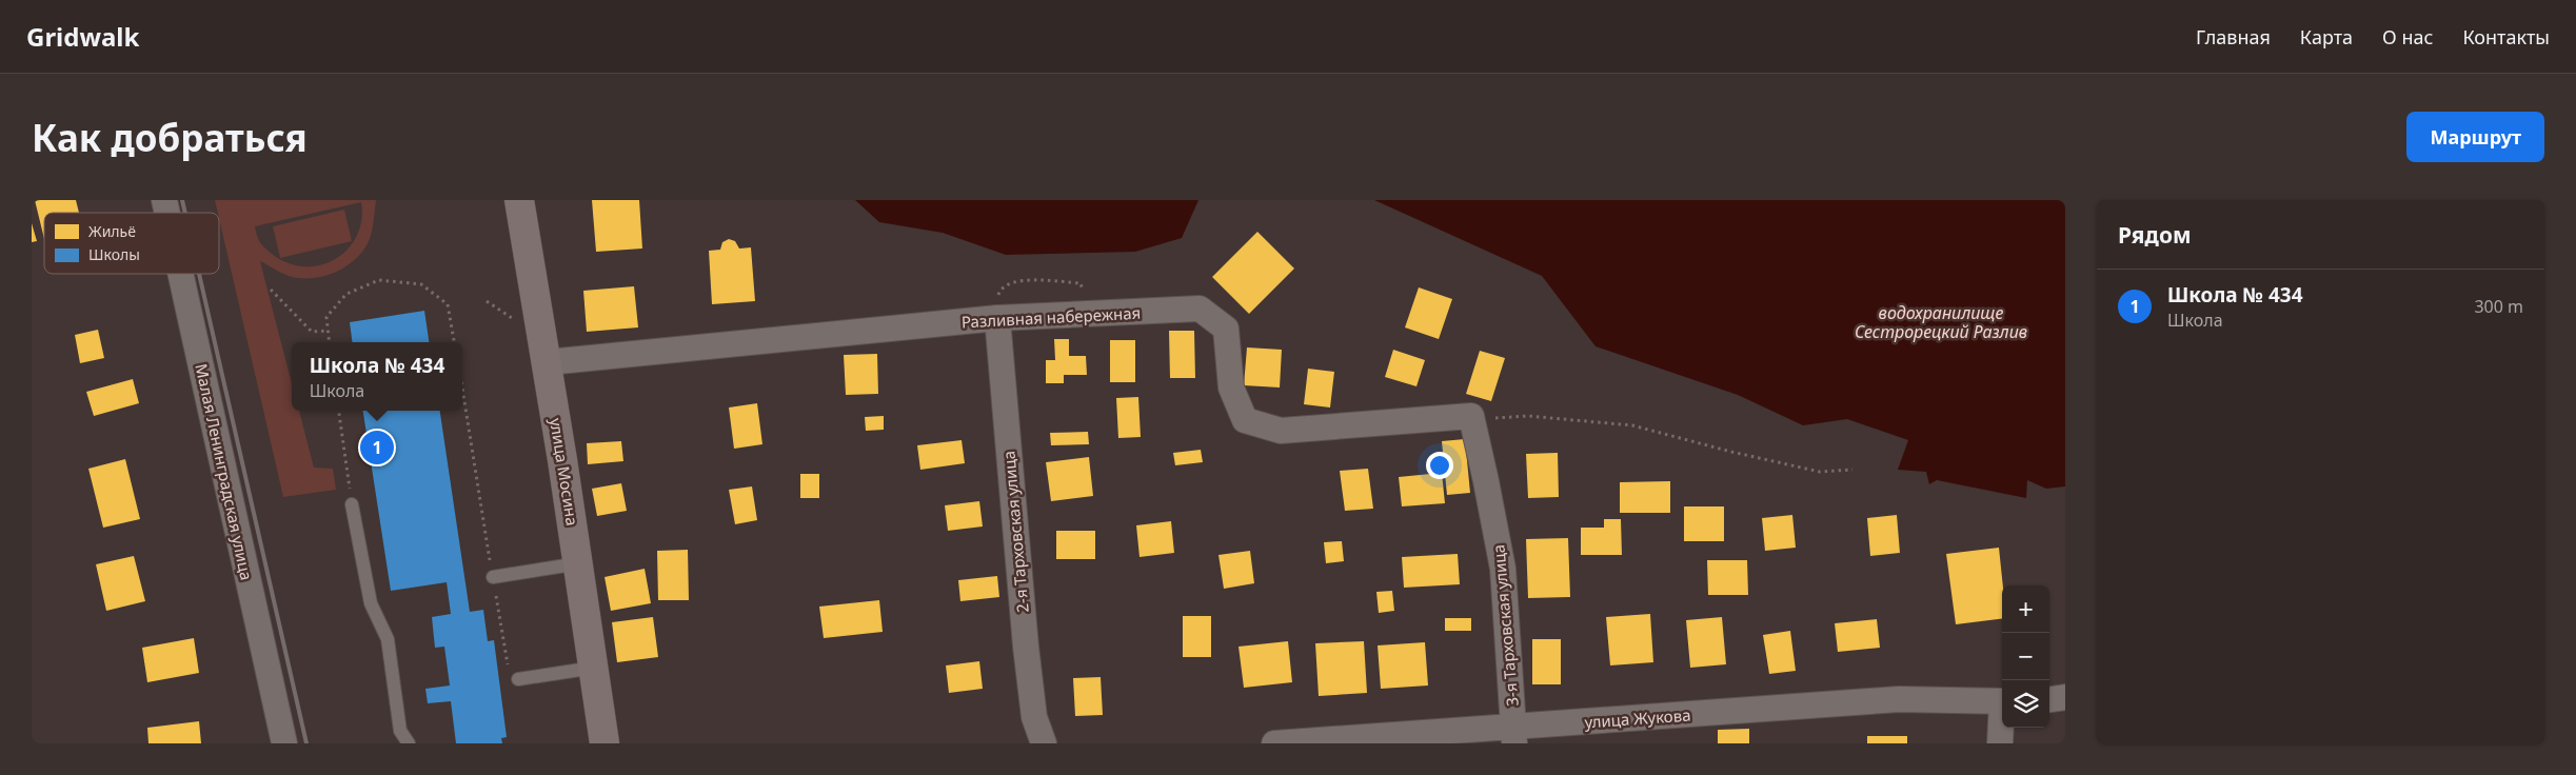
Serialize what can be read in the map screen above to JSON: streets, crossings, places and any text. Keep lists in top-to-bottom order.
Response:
{
  "streets": {
    "street": [
      "Разливная набережная",
      "Малая Ленинградская улица",
      "улица Мосина",
      "2-я Тарховская улица",
      "3-я Тарховская улица",
      "улица Жукова"
    ]
  },
  "crossings": [
    ["Разливная набережная", "улица Мосина"],
    ["Разливная набережная", "2-я Тарховская улица"],
    ["Разливная набережная", "3-я Тарховская улица"],
    ["3-я Тарховская улица", "улица Жукова"]
  ],
  "water": ["водохранилище Сестрорецкий Разлив"],
  "legend": ["Жильё", "Школы"],
  "page": {
    "header": "Gridwalk",
    "nav": [
      "Главная",
      "Карта",
      "О нас",
      "Контакты"
    ],
    "buttons": "Маршрут",
    "title": "Как добраться",
    "heading": "Рядом",
    "list": [
      {
        "mark": "1",
        "name": "Школа № 434",
        "note": "Школа",
        "value": "300 m"
      }
    ],
    "popup": ["Школа № 434", "Школа"],
    "pins": "1",
    "map_buttons": ["+", "−"]
  }
}
